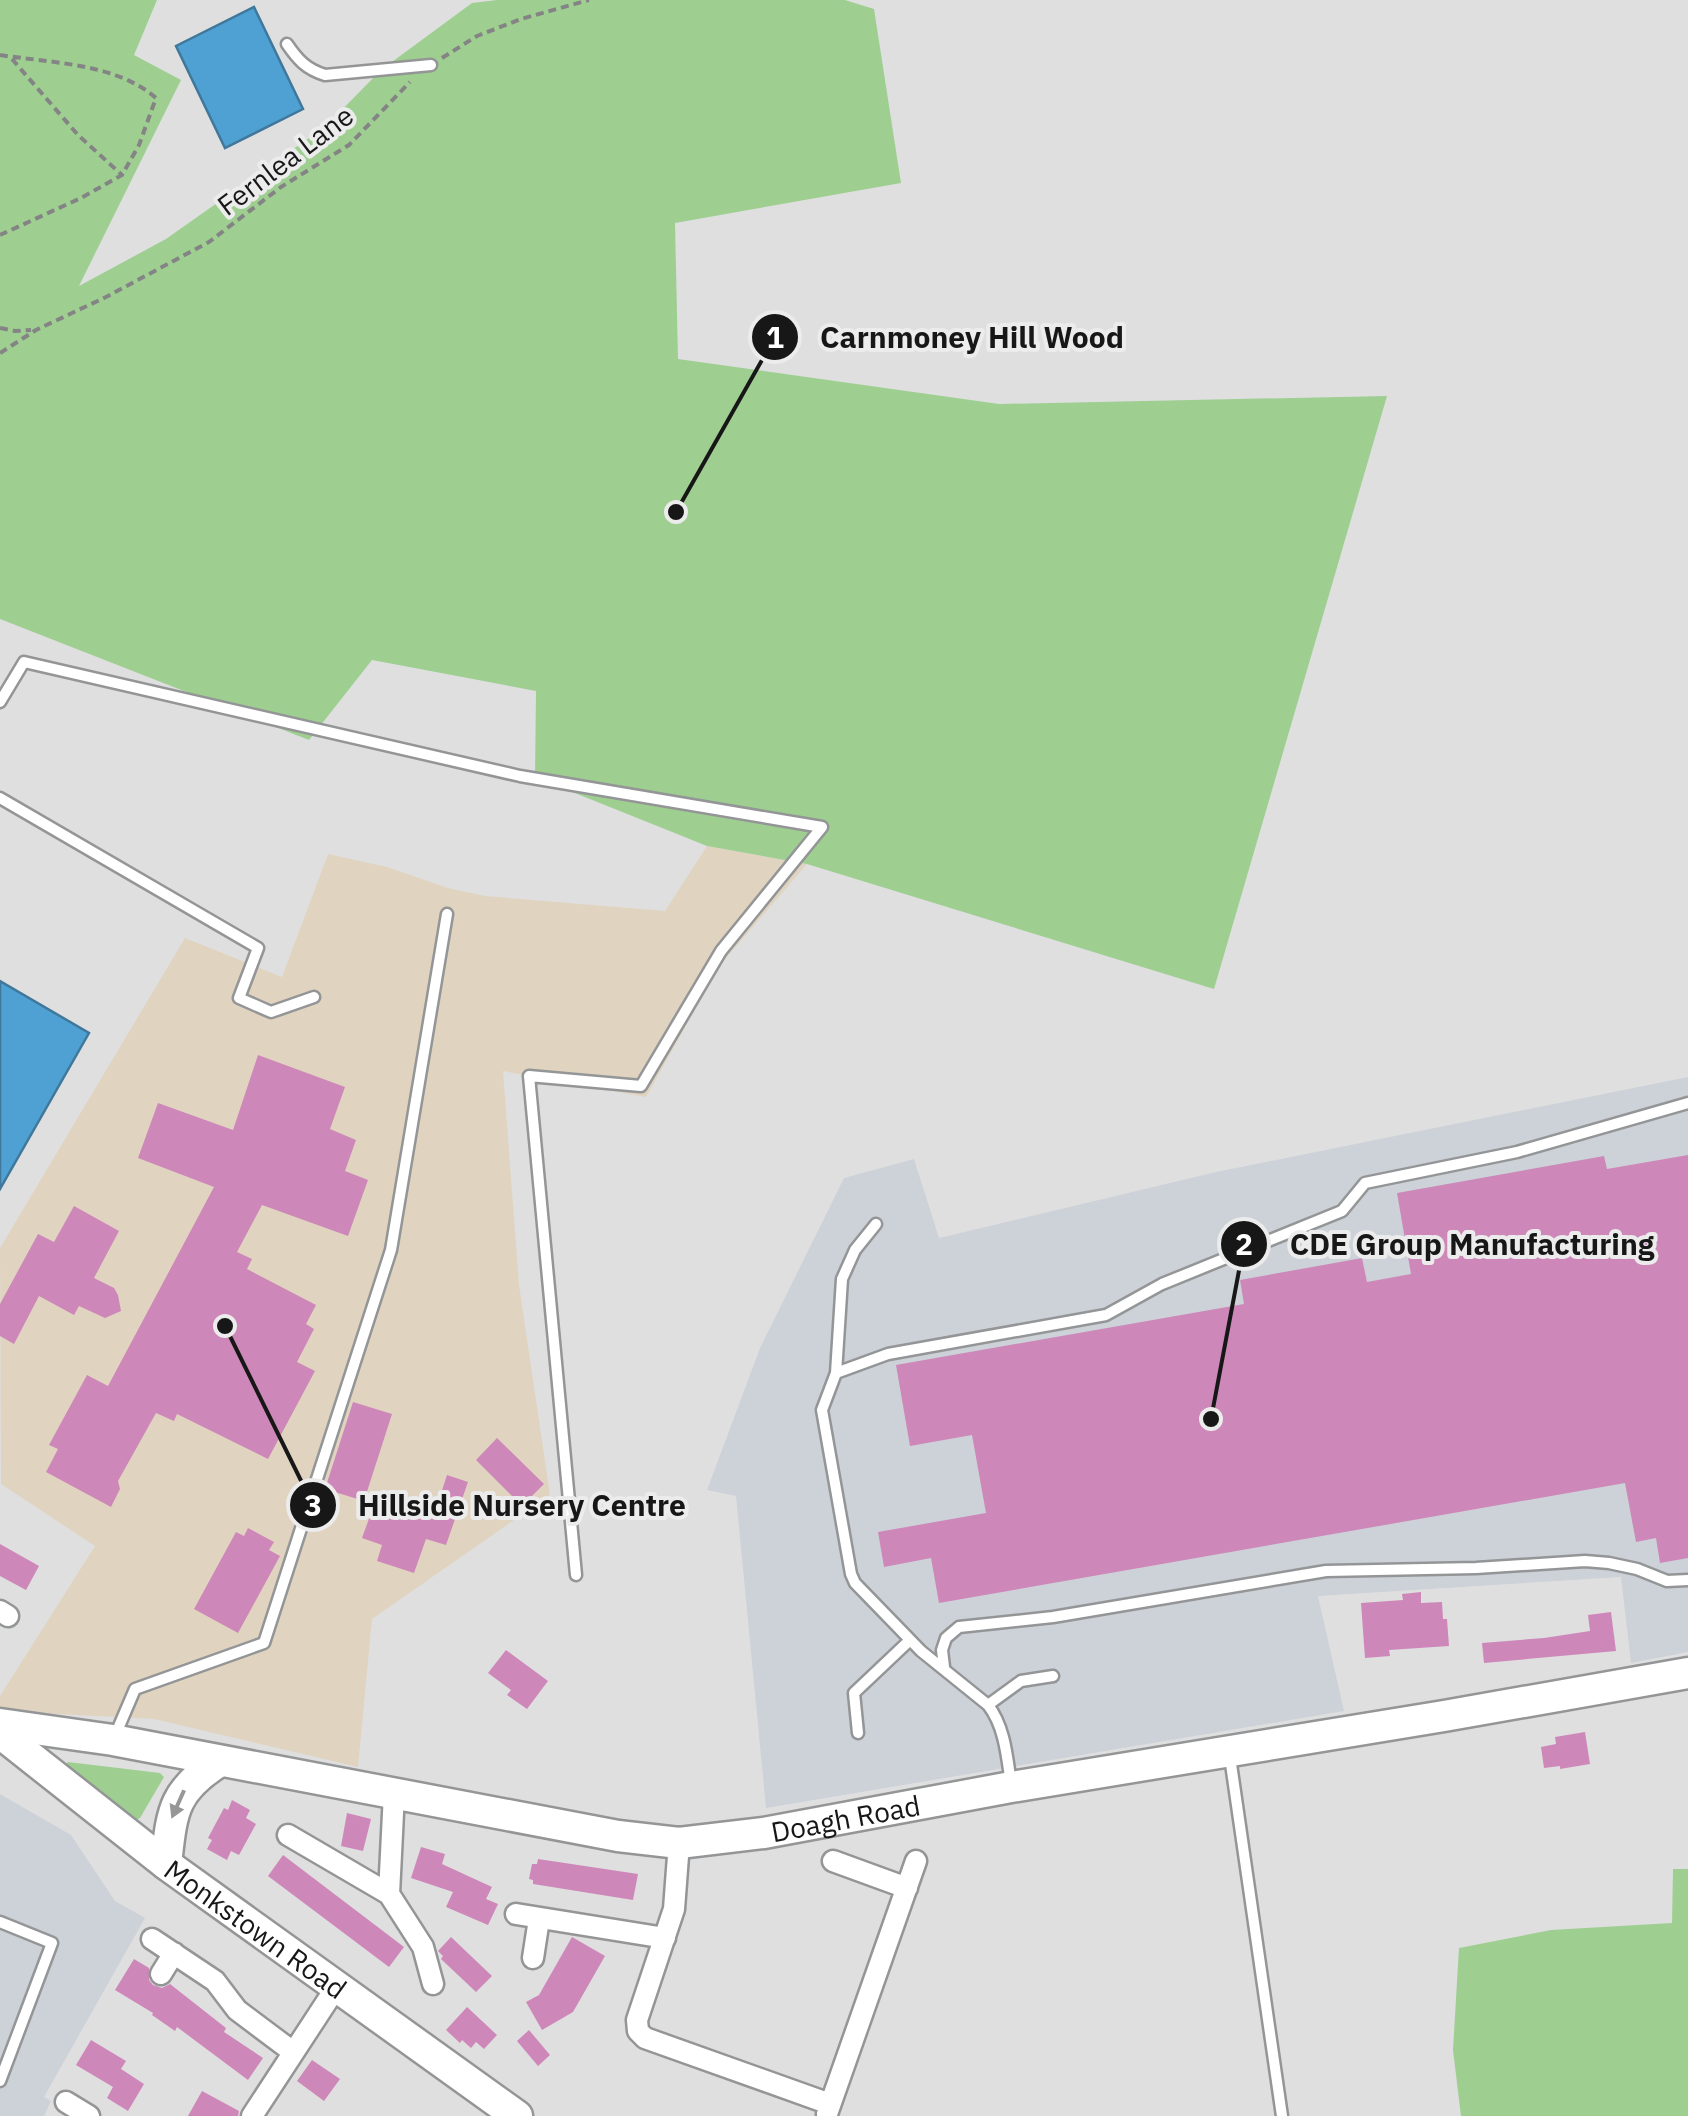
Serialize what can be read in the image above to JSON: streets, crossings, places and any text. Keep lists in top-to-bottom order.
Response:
{
  "streets": {
    "main road": ["Doagh Road", "Monkstown Road"],
    "path": ["Fernlea Lane"]
  },
  "places": ["Carnmoney Hill Wood", "Hillside Nursery Centre", "CDE Group Manufacturing"]
}
